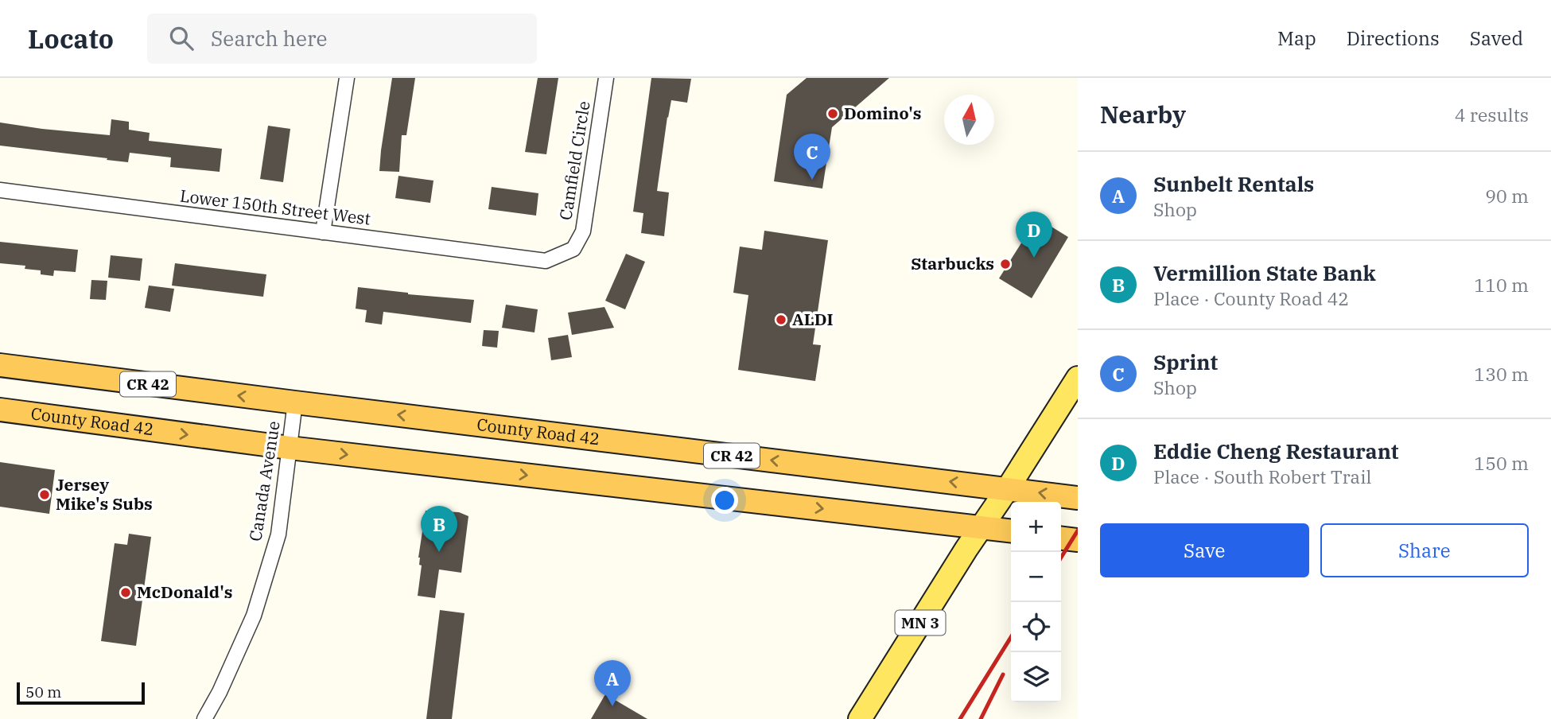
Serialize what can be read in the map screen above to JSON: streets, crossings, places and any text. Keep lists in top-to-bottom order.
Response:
{
  "streets": {
    "highway": ["CR 42", "County Road 42"],
    "main road": ["MN 3"],
    "street": ["Camfield Circle", "Lower 150th Street West", "Canada Avenue"]
  },
  "crossings": [
    ["Camfield Circle", "Lower 150th Street West"],
    ["County Road 42", "Canada Avenue"],
    ["County Road 42", "MN 3"]
  ],
  "places": [
    "Domino's",
    "Starbucks",
    "ALDI",
    "Jersey Mike's Subs",
    "McDonald's"
  ],
  "scale_bar": "50 m",
  "north": "top",
  "page": {
    "header": "Locato",
    "search": "Search here",
    "nav": ["Map", "Directions", "Saved"],
    "heading": ["Nearby", "4 results"],
    "pins": [
      "C",
      "D",
      "B",
      "A"
    ],
    "list": [
      {
        "mark": "A",
        "name": "Sunbelt Rentals",
        "note": "Shop",
        "value": "90 m"
      },
      {
        "mark": "B",
        "name": "Vermillion State Bank",
        "note": "Place · County Road 42",
        "value": "110 m"
      },
      {
        "mark": "C",
        "name": "Sprint",
        "note": "Shop",
        "value": "130 m"
      },
      {
        "mark": "D",
        "name": "Eddie Cheng Restaurant",
        "note": "Place · South Robert Trail",
        "value": "150 m"
      }
    ],
    "map_buttons": ["+", "−"],
    "buttons": ["Save", "Share"],
    "scale": "50 m"
  }
}
